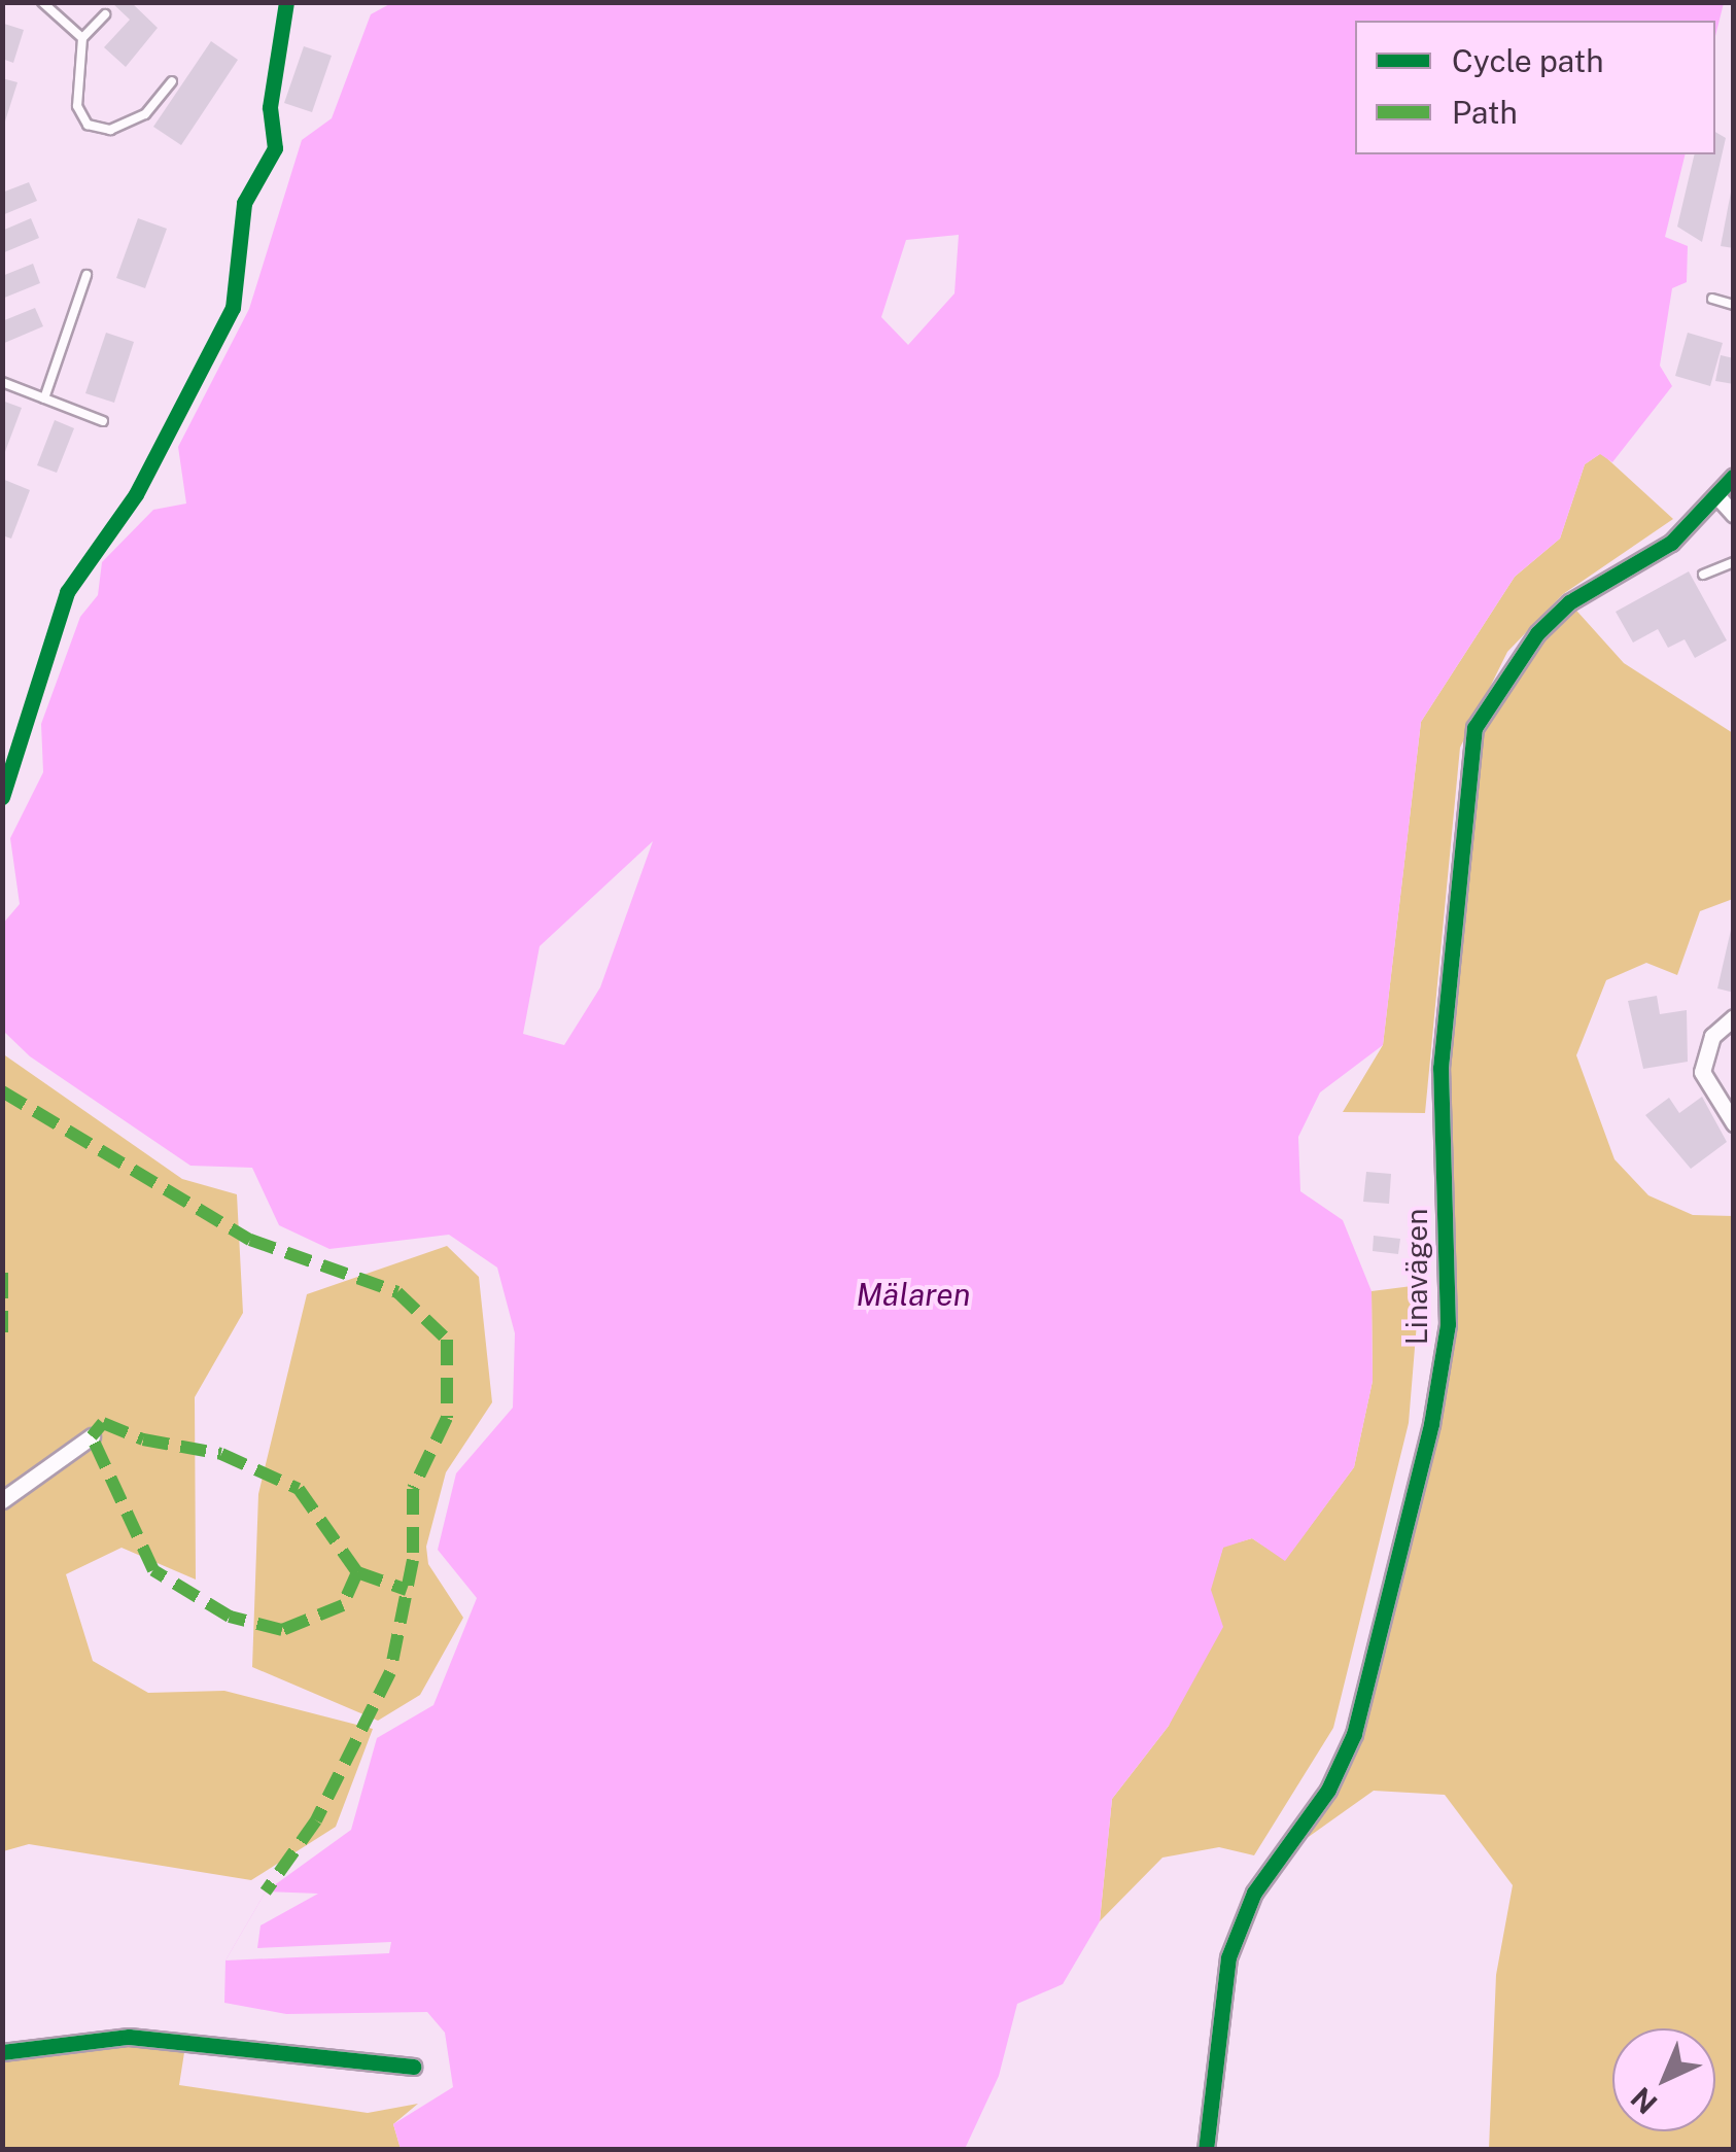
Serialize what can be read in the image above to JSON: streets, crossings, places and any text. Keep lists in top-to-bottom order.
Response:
{
  "streets": {
    "street": ["Linavägen"]
  },
  "water": ["Mälaren"],
  "legend": ["Cycle path", "Path"],
  "north": "bottom left"
}
